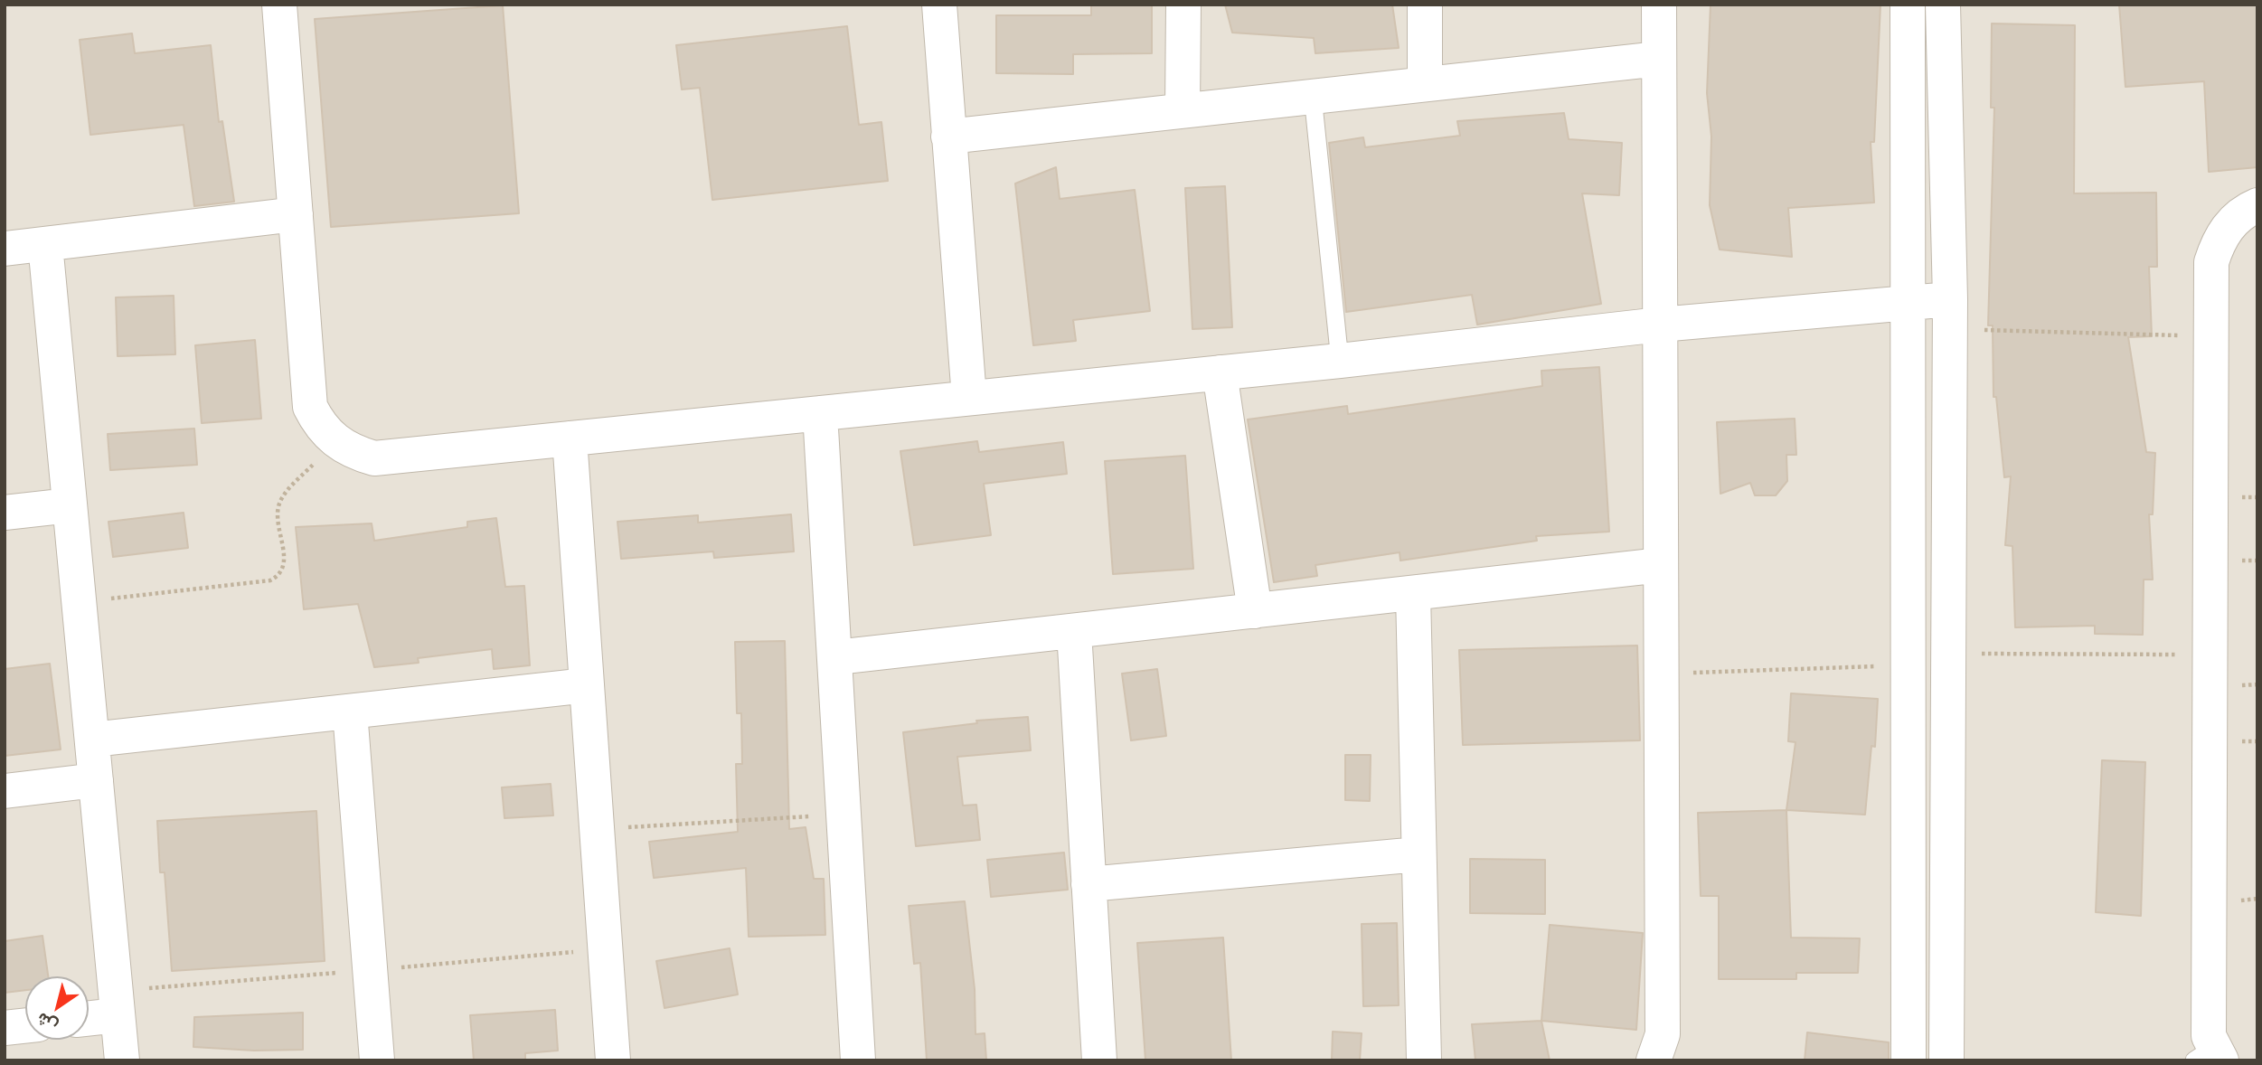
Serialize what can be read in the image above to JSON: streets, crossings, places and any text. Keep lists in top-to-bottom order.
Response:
{
  "north": "bottom left"
}
